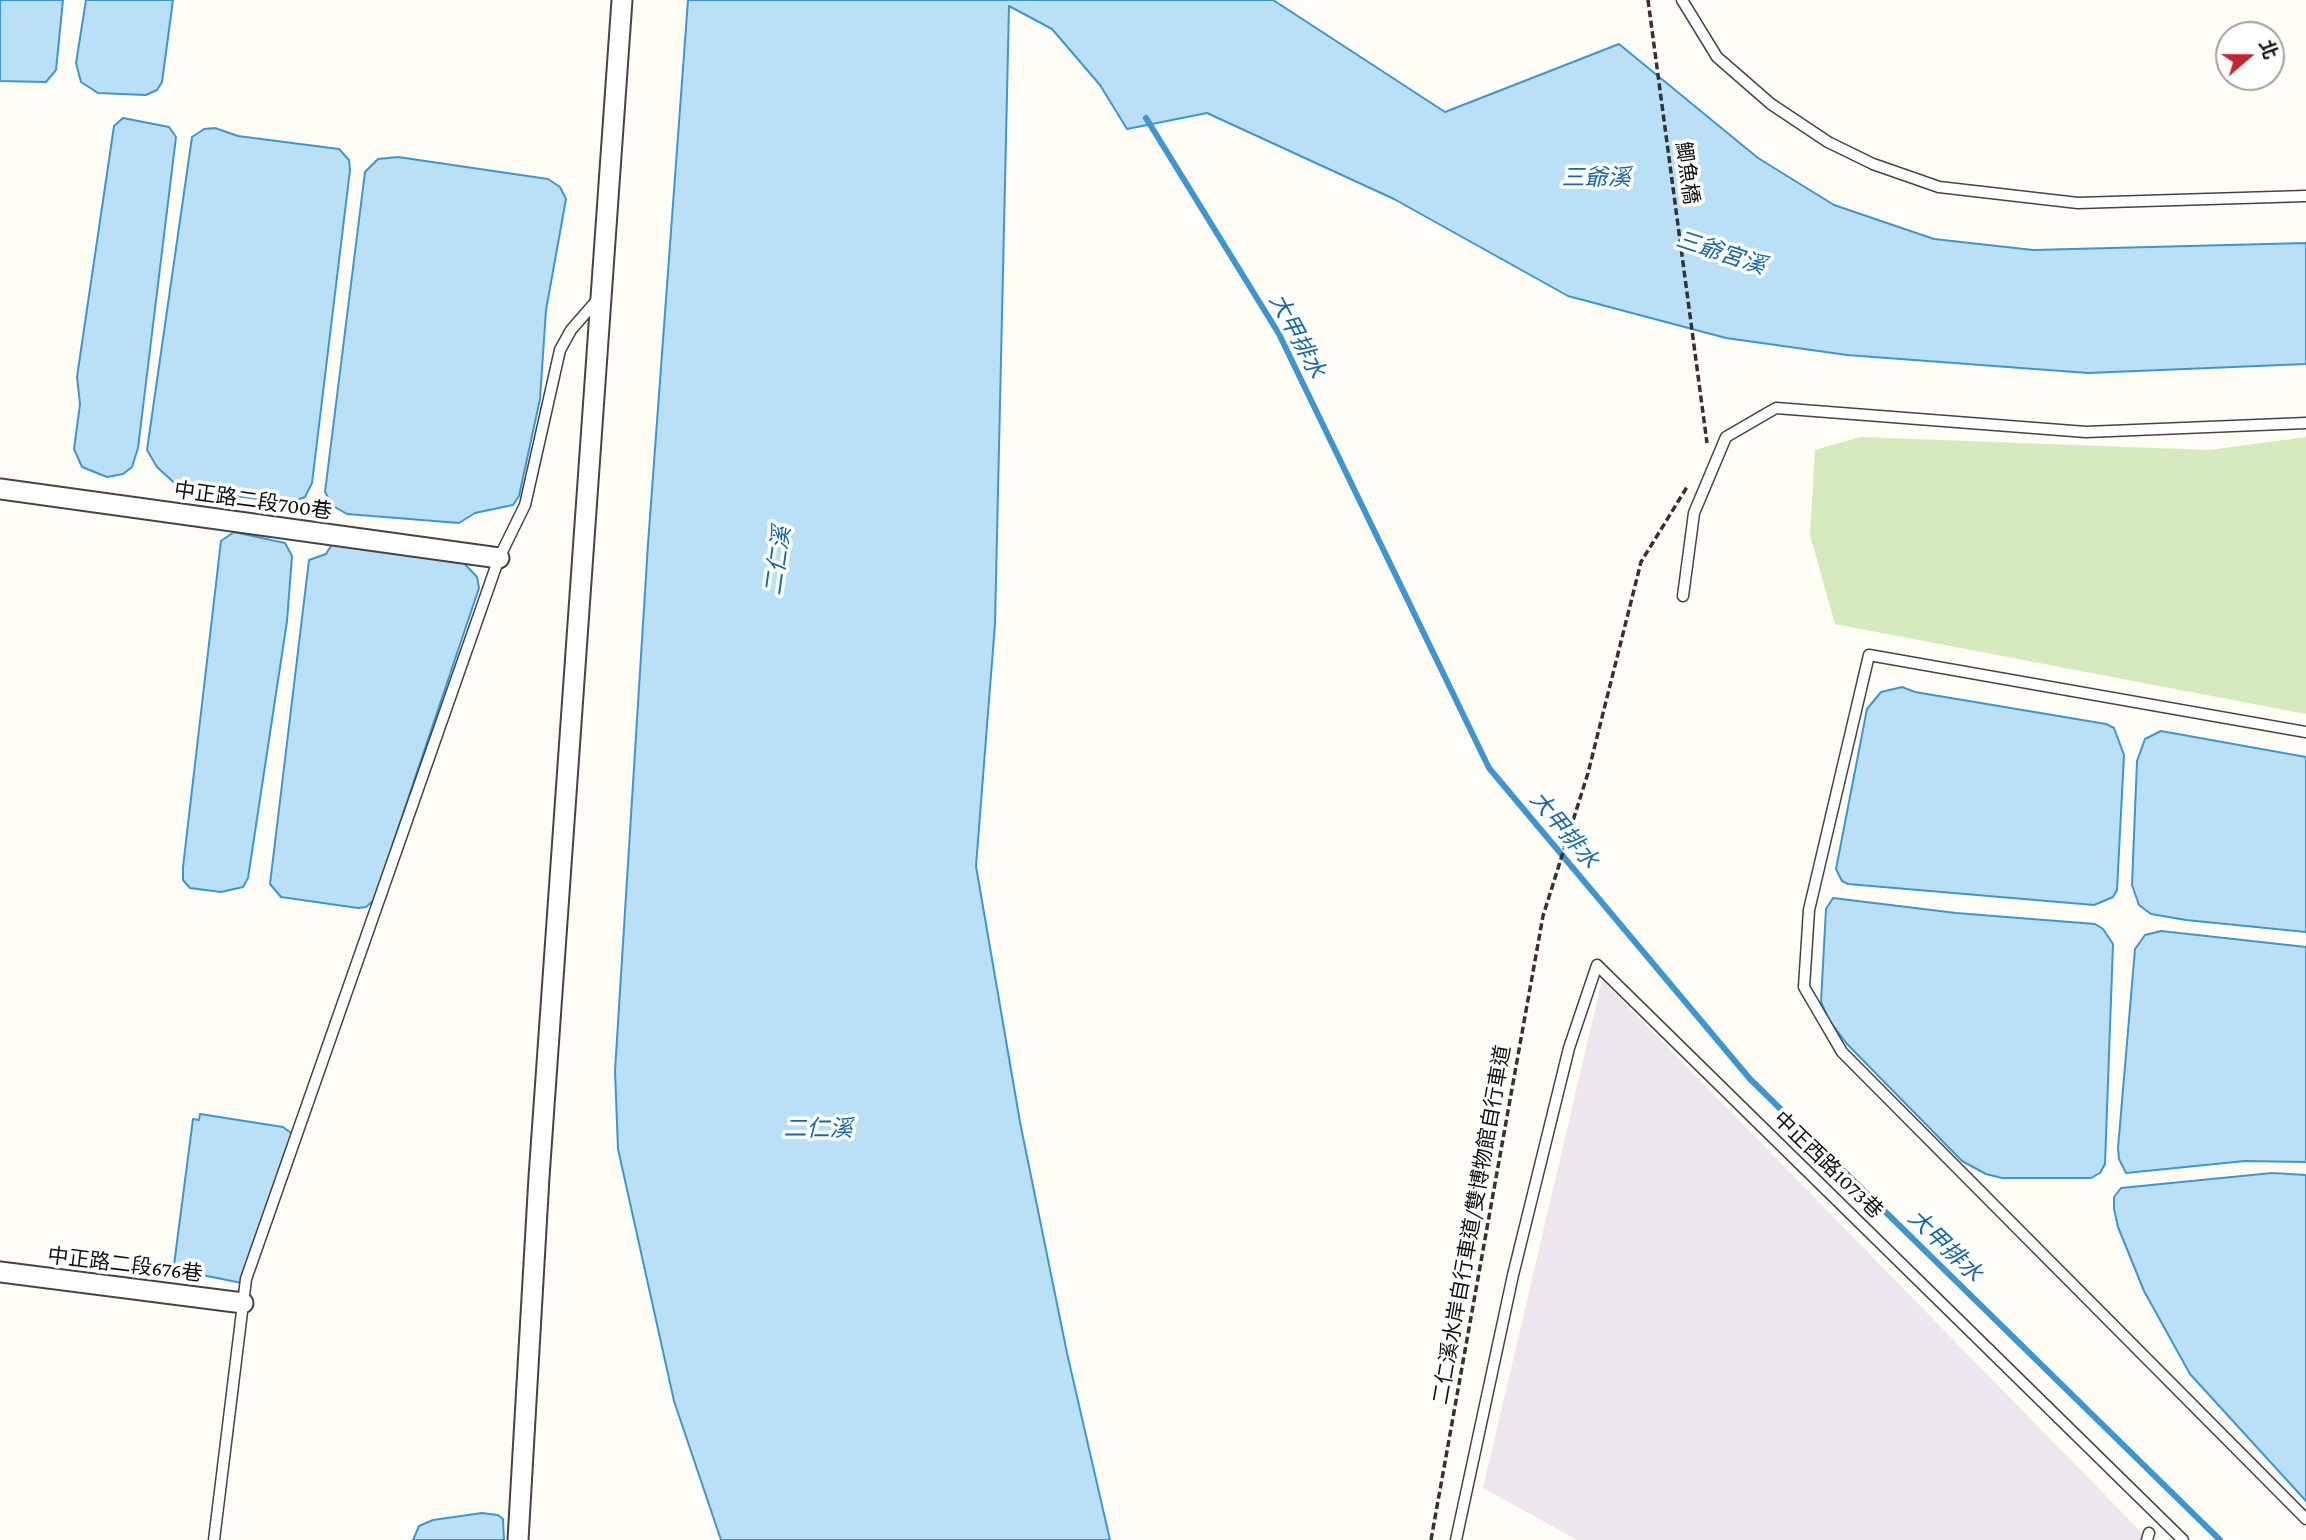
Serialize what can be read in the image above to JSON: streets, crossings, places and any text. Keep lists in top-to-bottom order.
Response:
{
  "streets": {
    "street": ["中正路二段700巷", "中正路二段676巷"],
    "lane": ["中正西路1073巷"],
    "path": ["鯽魚橋", "二仁溪水岸自行車道/雙博物館自行車道"]
  },
  "water": [
    "三爺溪",
    "三爺宮溪",
    "大甲排水",
    "二仁溪"
  ],
  "north": "right"
}
